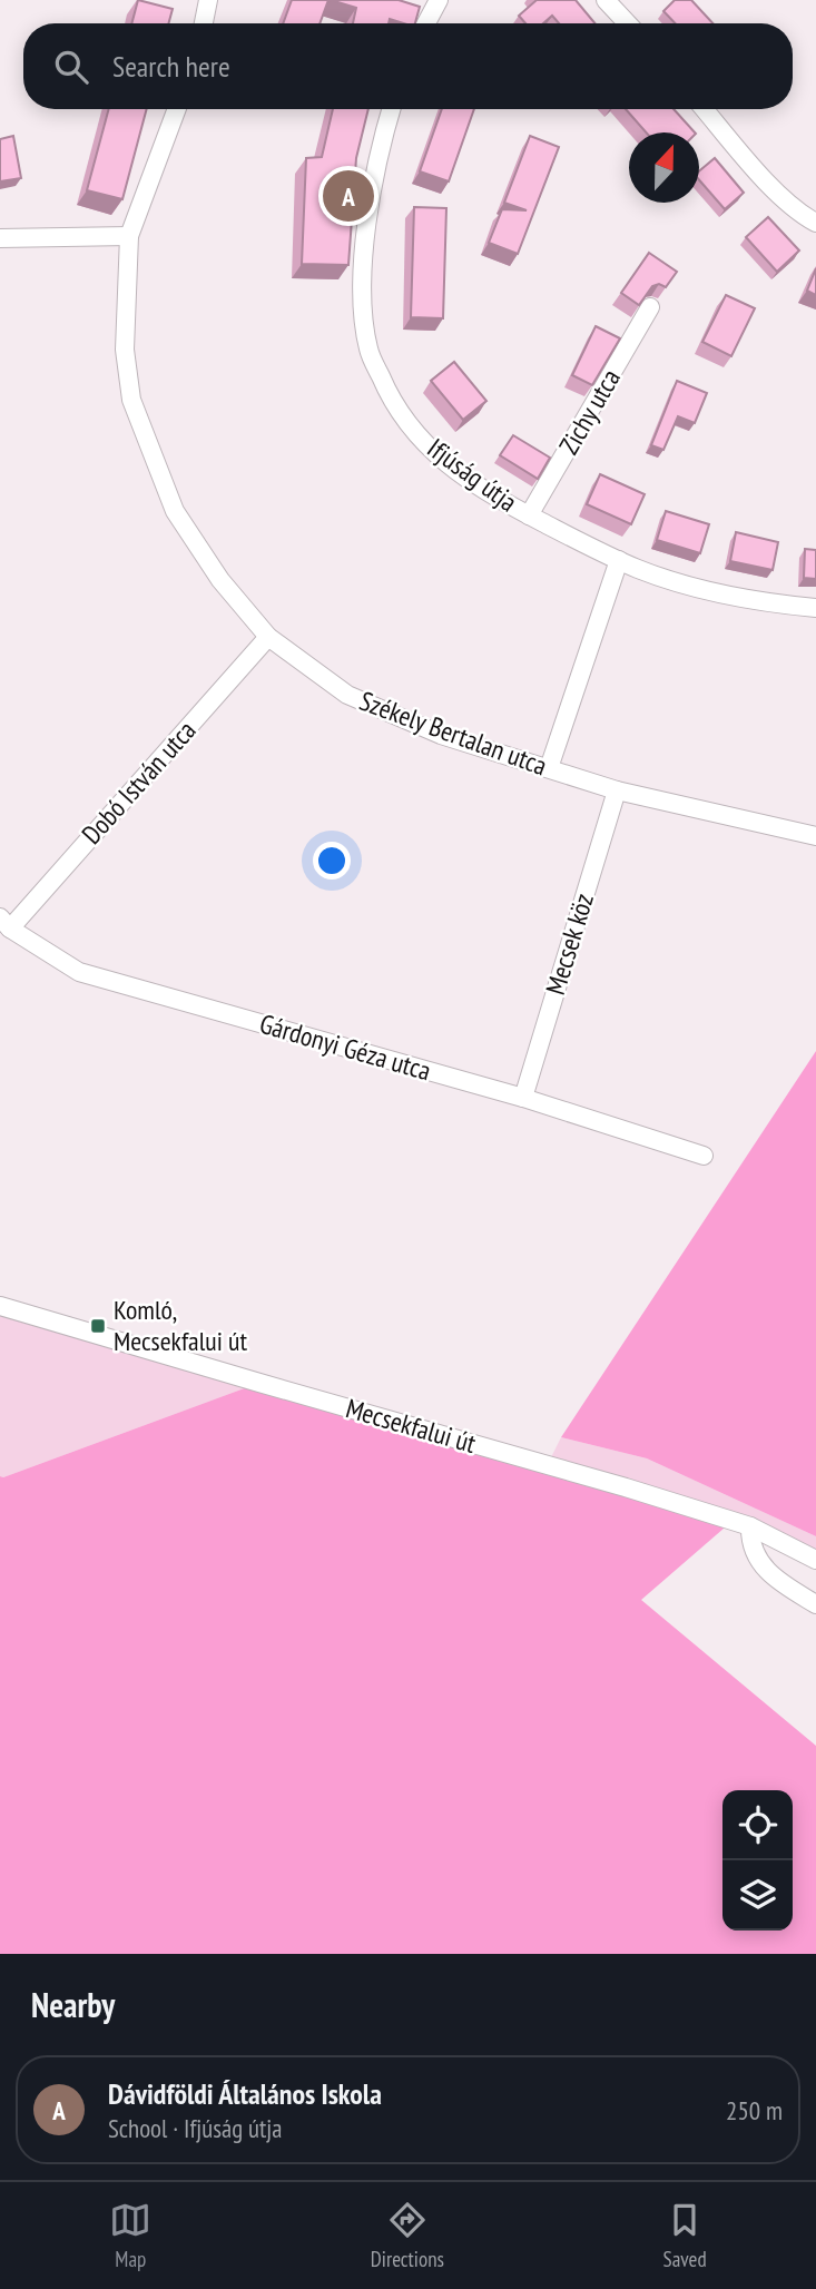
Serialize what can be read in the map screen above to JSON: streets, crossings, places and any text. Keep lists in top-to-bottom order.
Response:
{
  "streets": {
    "street": [
      "Zichy utca",
      "Ifjúság útja",
      "Székely Bertalan utca",
      "Dobó István utca",
      "Mecsek köz",
      "Gárdonyi Géza utca",
      "Mecsekfalui út"
    ]
  },
  "crossings": [
    ["Zichy utca", "Ifjúság útja"],
    ["Székely Bertalan utca", "Dobó István utca"],
    ["Székely Bertalan utca", "Mecsek köz"],
    ["Dobó István utca", "Gárdonyi Géza utca"],
    ["Mecsek köz", "Gárdonyi Géza utca"]
  ],
  "places": {
    "transit": ["Komló, Mecsekfalui út"]
  },
  "north": "top",
  "page": {
    "search": "Search here",
    "pins": "A",
    "heading": "Nearby",
    "list": [
      {
        "mark": "A",
        "name": "Dávidföldi Általános Iskola",
        "note": "School · Ifjúság útja",
        "value": "250 m"
      }
    ],
    "nav": ["Map", "Directions", "Saved"]
  }
}
